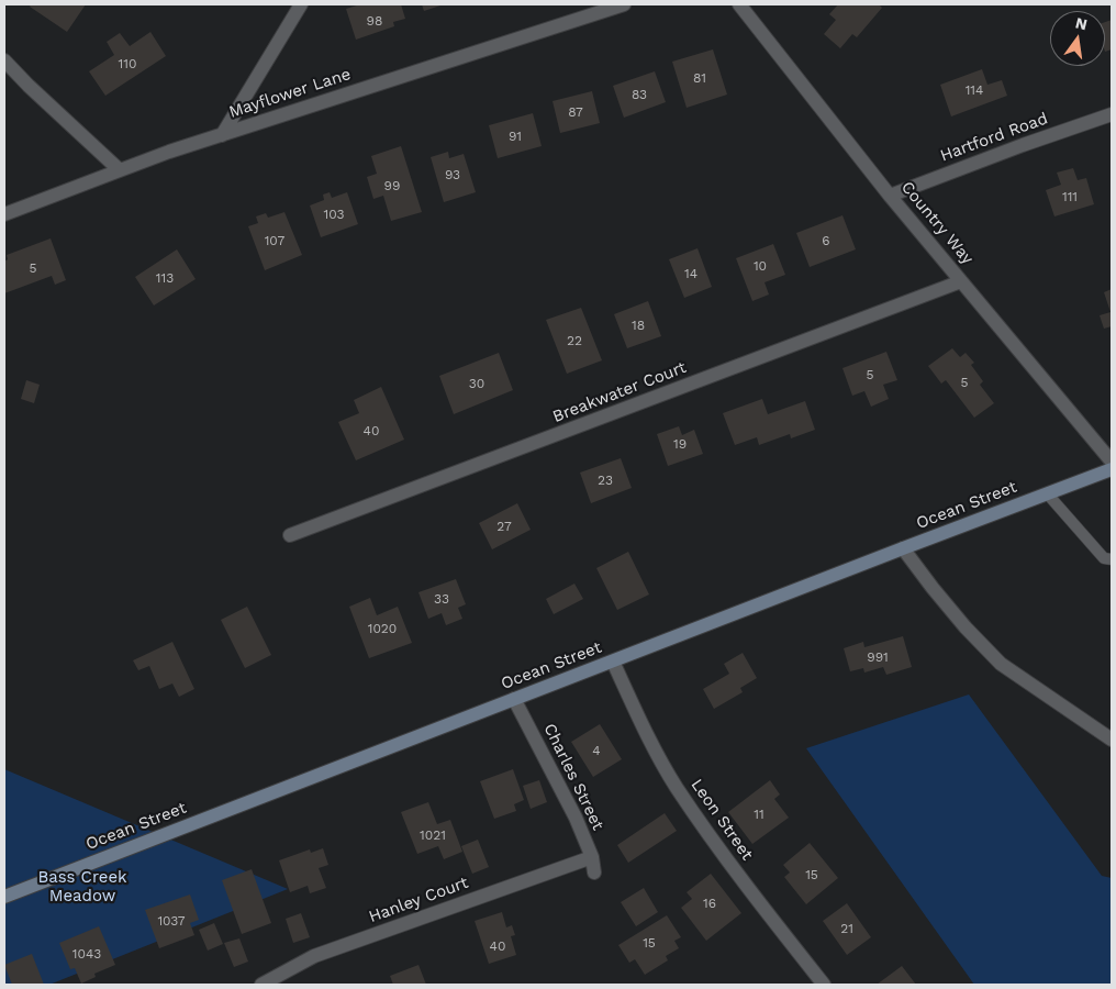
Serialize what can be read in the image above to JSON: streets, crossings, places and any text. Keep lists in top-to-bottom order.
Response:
{
  "streets": {
    "main road": ["Ocean Street"],
    "street": [
      "Mayflower Lane",
      "Hartford Road",
      "Country Way",
      "Breakwater Court",
      "Charles Street",
      "Leon Street",
      "Hanley Court"
    ]
  },
  "crossings": [
    ["Hartford Road", "Country Way"],
    ["Country Way", "Breakwater Court"],
    ["Ocean Street", "Charles Street"],
    ["Ocean Street", "Leon Street"],
    ["Charles Street", "Hanley Court"]
  ],
  "parks": ["Bass Creek Meadow"],
  "house_numbers": [
    "98",
    "110",
    "81",
    "114",
    "83",
    "87",
    "91",
    "93",
    "99",
    "111",
    "103",
    "107",
    "6",
    "10",
    "5",
    "14",
    "113",
    "18",
    "22",
    "5",
    "5",
    "30",
    "40",
    "19",
    "23",
    "27",
    "33",
    "1020",
    "991",
    "4",
    "11",
    "1021",
    "15",
    "16",
    "1037",
    "21",
    "15",
    "40",
    "1043"
  ],
  "north": "top"
}
